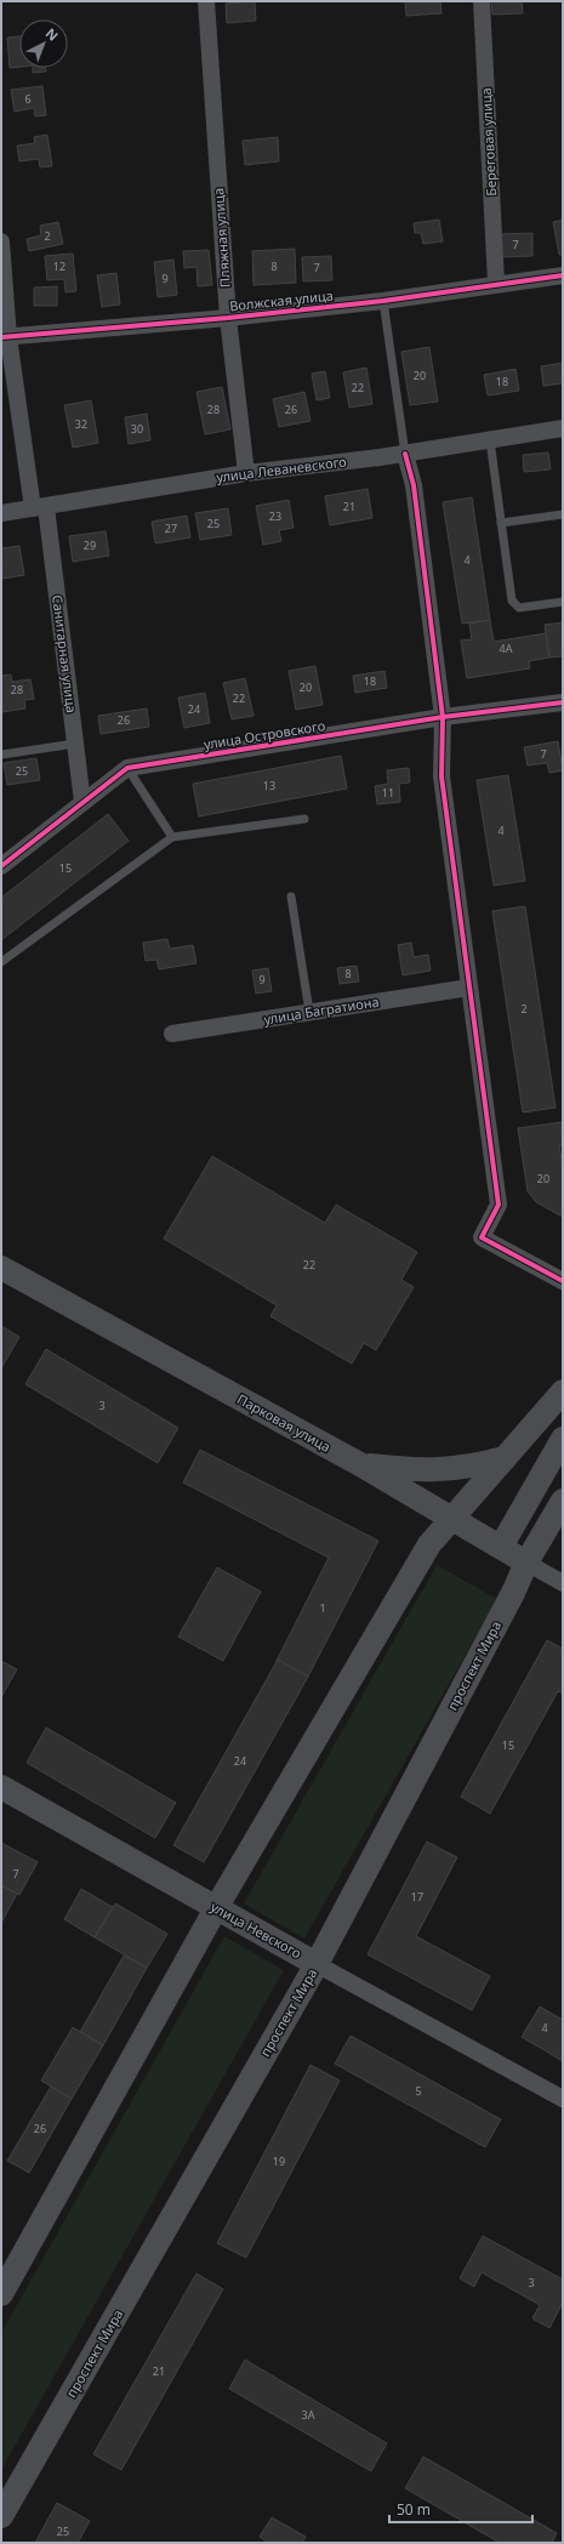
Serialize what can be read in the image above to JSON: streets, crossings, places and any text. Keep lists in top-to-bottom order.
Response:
{
  "streets": {
    "main road": ["Парковая улица", "проспект Мира", "улица Невского"],
    "street": [
      "Береговая улица",
      "Пляжная улица",
      "Волжская улица",
      "улица Леваневского",
      "Санитарная улица",
      "улица Островского",
      "улица Багратиона"
    ]
  },
  "crossings": [
    ["Береговая улица", "Волжская улица"],
    ["Пляжная улица", "Волжская улица"],
    ["Пляжная улица", "улица Леваневского"],
    ["Волжская улица", "Санитарная улица"],
    ["улица Леваневского", "Санитарная улица"],
    ["Санитарная улица", "улица Островского"],
    ["Парковая улица", "проспект Мира"],
    ["проспект Мира", "улица Невского"]
  ],
  "house_numbers": [
    "6",
    "2",
    "7",
    "12",
    "8",
    "7",
    "9",
    "20",
    "18",
    "22",
    "28",
    "26",
    "32",
    "30",
    "21",
    "23",
    "25",
    "27",
    "29",
    "4",
    "4А",
    "18",
    "20",
    "28",
    "22",
    "24",
    "26",
    "7",
    "25",
    "13",
    "11",
    "4",
    "15",
    "8",
    "9",
    "2",
    "20",
    "22",
    "3",
    "1",
    "15",
    "24",
    "7",
    "17",
    "4",
    "5",
    "26",
    "19",
    "3",
    "21",
    "3А",
    "25"
  ],
  "scale_bar": "50 m",
  "north": "top right"
}
